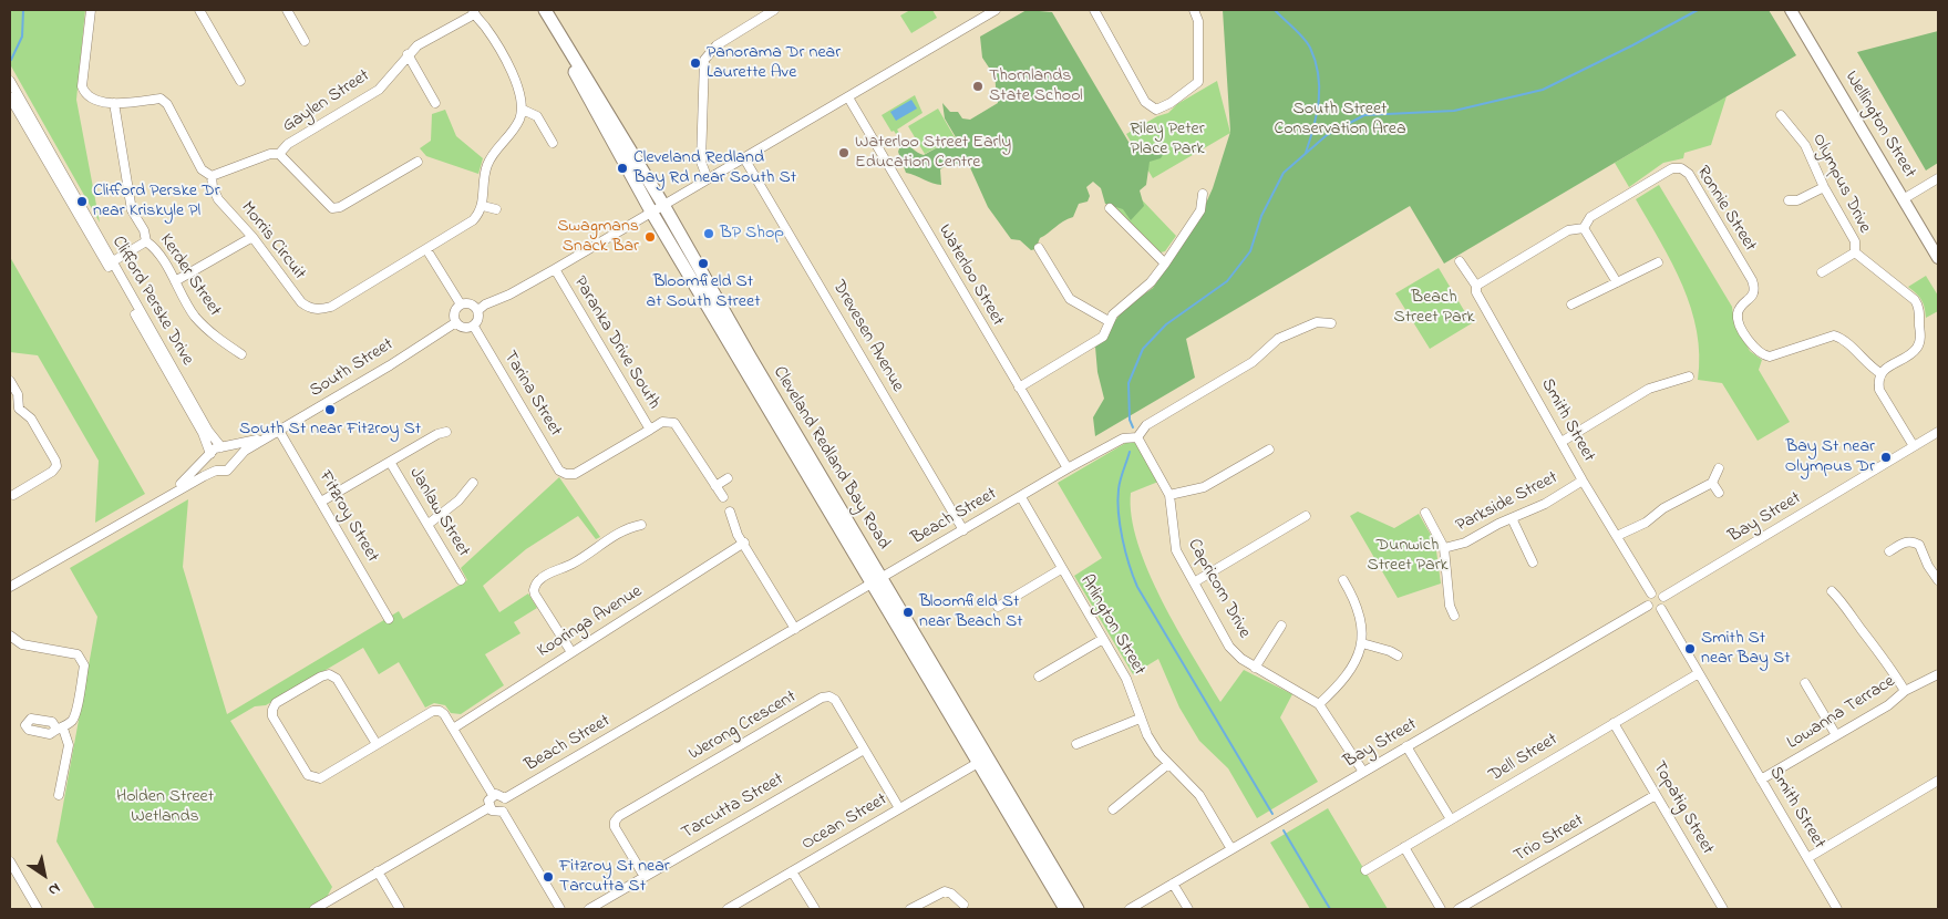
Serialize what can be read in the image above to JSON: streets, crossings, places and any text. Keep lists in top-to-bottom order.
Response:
{
  "streets": {
    "highway": ["Cleveland Redland Bay Road"],
    "main road": ["Wellington Street"],
    "street": [
      "Gaylen Street",
      "Olympus Drive",
      "Ronnie Street",
      "Morris Circuit",
      "Kerder Street",
      "Waterloo Street",
      "Clifford Perske Drive",
      "Drevesen Avenue",
      "Paranka Drive South",
      "South Street",
      "Tarina Street",
      "Smith Street",
      "Parkside Street",
      "Janlaw Street",
      "Fitzroy Street",
      "Beach Street",
      "Bay Street",
      "Capricorn Drive",
      "Kooringa Avenue",
      "Arlington Street",
      "Lowanna Terrace",
      "Werong Crescent",
      "Dell Street",
      "Tarcutta Street",
      "Topatig Street",
      "Ocean Street",
      "Trio Street"
    ]
  },
  "crossings": [
    ["Gaylen Street", "Morris Circuit"],
    ["Olympus Drive", "Ronnie Street"],
    ["Ronnie Street", "Smith Street"],
    ["Morris Circuit", "Kerder Street"],
    ["Waterloo Street", "Beach Street"],
    ["Clifford Perske Drive", "South Street"],
    ["Drevesen Avenue", "Beach Street"],
    ["Paranka Drive South", "Tarina Street"],
    ["South Street", "Tarina Street"],
    ["South Street", "Fitzroy Street"],
    ["Smith Street", "Parkside Street"],
    ["Smith Street", "Bay Street"],
    ["Smith Street", "Lowanna Terrace"],
    ["Smith Street", "Dell Street"],
    ["Cleveland Redland Bay Road", "Beach Street"],
    ["Cleveland Redland Bay Road", "Ocean Street"],
    ["Beach Street", "Capricorn Drive"],
    ["Beach Street", "Arlington Street"],
    ["Bay Street", "Capricorn Drive"],
    ["Bay Street", "Arlington Street"],
    ["Werong Crescent", "Tarcutta Street"],
    ["Werong Crescent", "Ocean Street"],
    ["Dell Street", "Topatig Street"],
    ["Topatig Street", "Trio Street"]
  ],
  "parks": [
    "South Street Conservation Area",
    "Riley Peter Place Park",
    "Beach Street Park",
    "Dunwich Street Park",
    "Holden Street Wetlands"
  ],
  "places": [
    "Panorama Dr near Laurette Ave",
    "Thornlands State School",
    "Waterloo Street Early Education Centre",
    "Cleveland Redland Bay Rd near South St",
    "Clifford Perske Dr near Kriskyle Pl",
    "BP Shop",
    "Swagmans Snack Bar",
    "Bloomfield St at South Street",
    "South St near Fitzroy St",
    "Bay St near Olympus Dr",
    "Bloomfield St near Beach St",
    "Smith St near Bay St",
    "Fitzroy St near Tarcutta St"
  ],
  "north": "bottom right"
}
